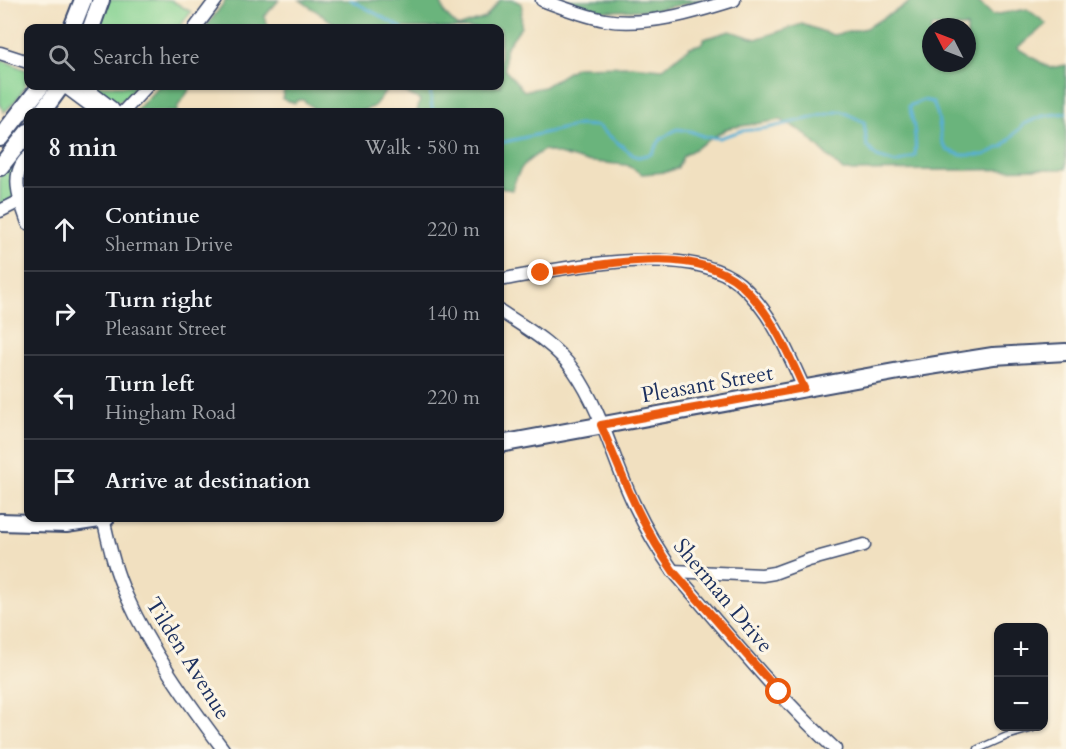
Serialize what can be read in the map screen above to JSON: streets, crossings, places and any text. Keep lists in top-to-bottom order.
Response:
{
  "streets": {
    "street": ["Pleasant Street", "Sherman Drive", "Tilden Avenue"]
  },
  "crossings": [
    ["Pleasant Street", "Sherman Drive"]
  ],
  "north": "top left",
  "page": {
    "search": "Search here",
    "heading": ["8 min", "Walk · 580 m"],
    "list": [
      ["Continue", "Sherman Drive", "220 m"],
      ["Turn right", "Pleasant Street", "140 m"],
      ["Turn left", "Hingham Road", "220 m"],
      "Arrive at destination"
    ],
    "map_buttons": ["+", "−"]
  }
}
